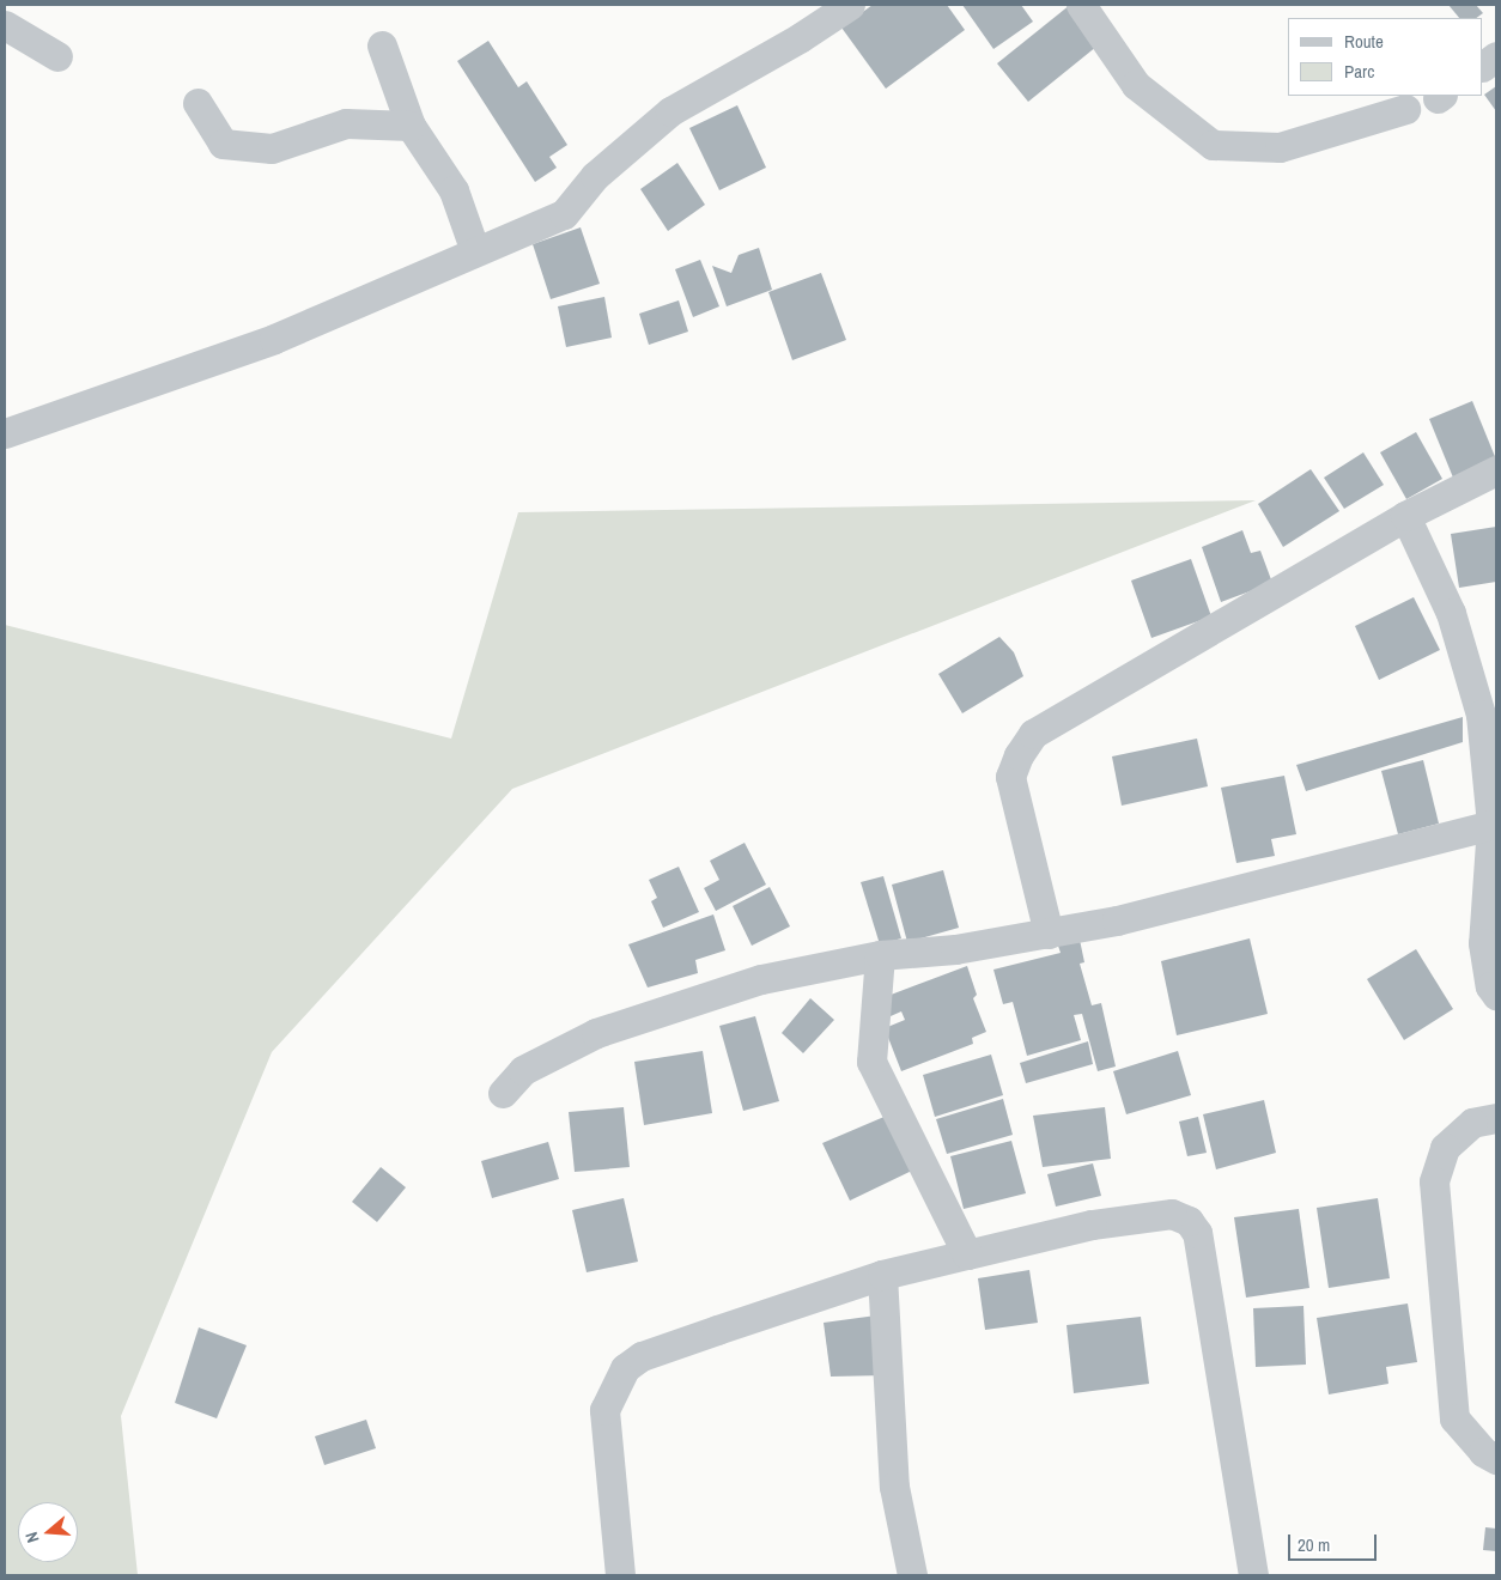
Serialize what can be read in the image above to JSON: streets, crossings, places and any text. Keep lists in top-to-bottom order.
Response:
{
  "legend": ["Route", "Parc"],
  "scale_bar": "20 m",
  "north": "left"
}
